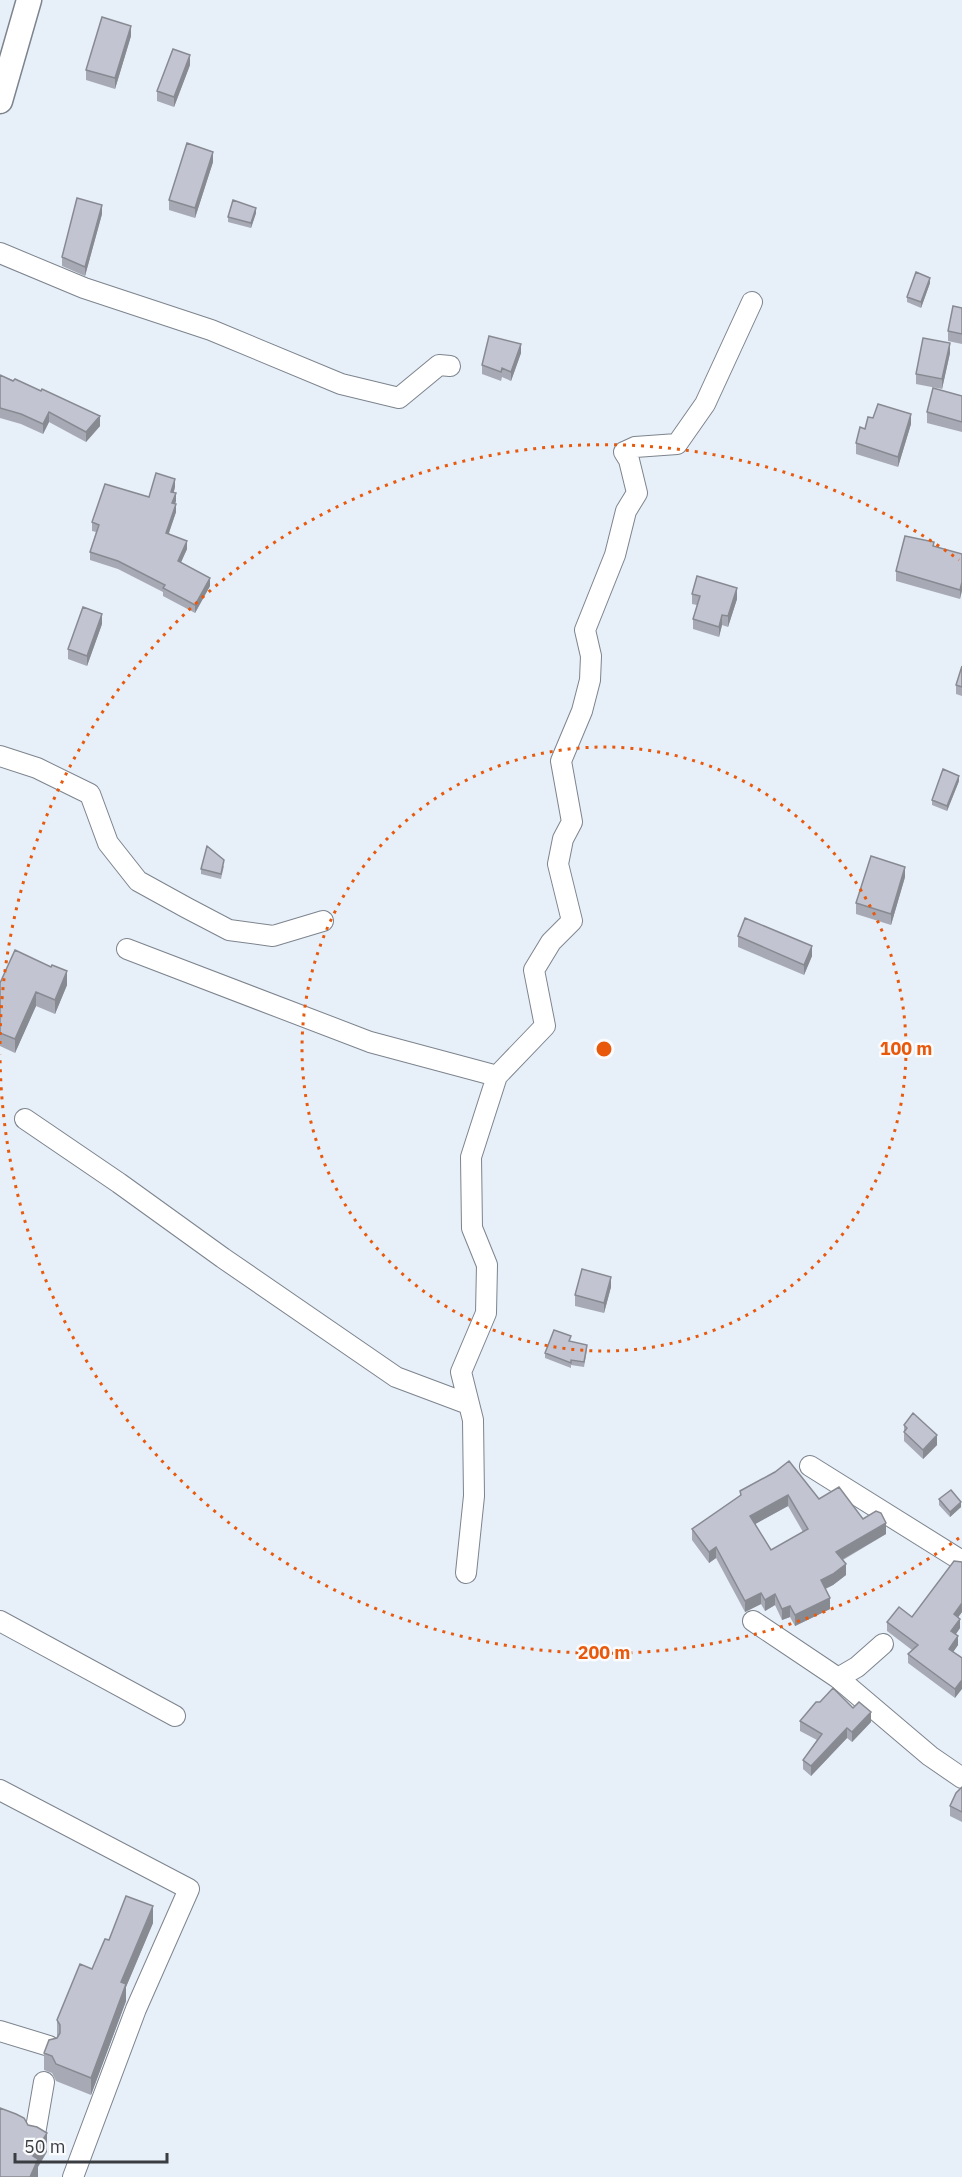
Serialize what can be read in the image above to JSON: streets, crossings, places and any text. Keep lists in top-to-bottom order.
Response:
{
  "scale_bar": "50 m",
  "rings": ["100 m", "200 m"]
}
